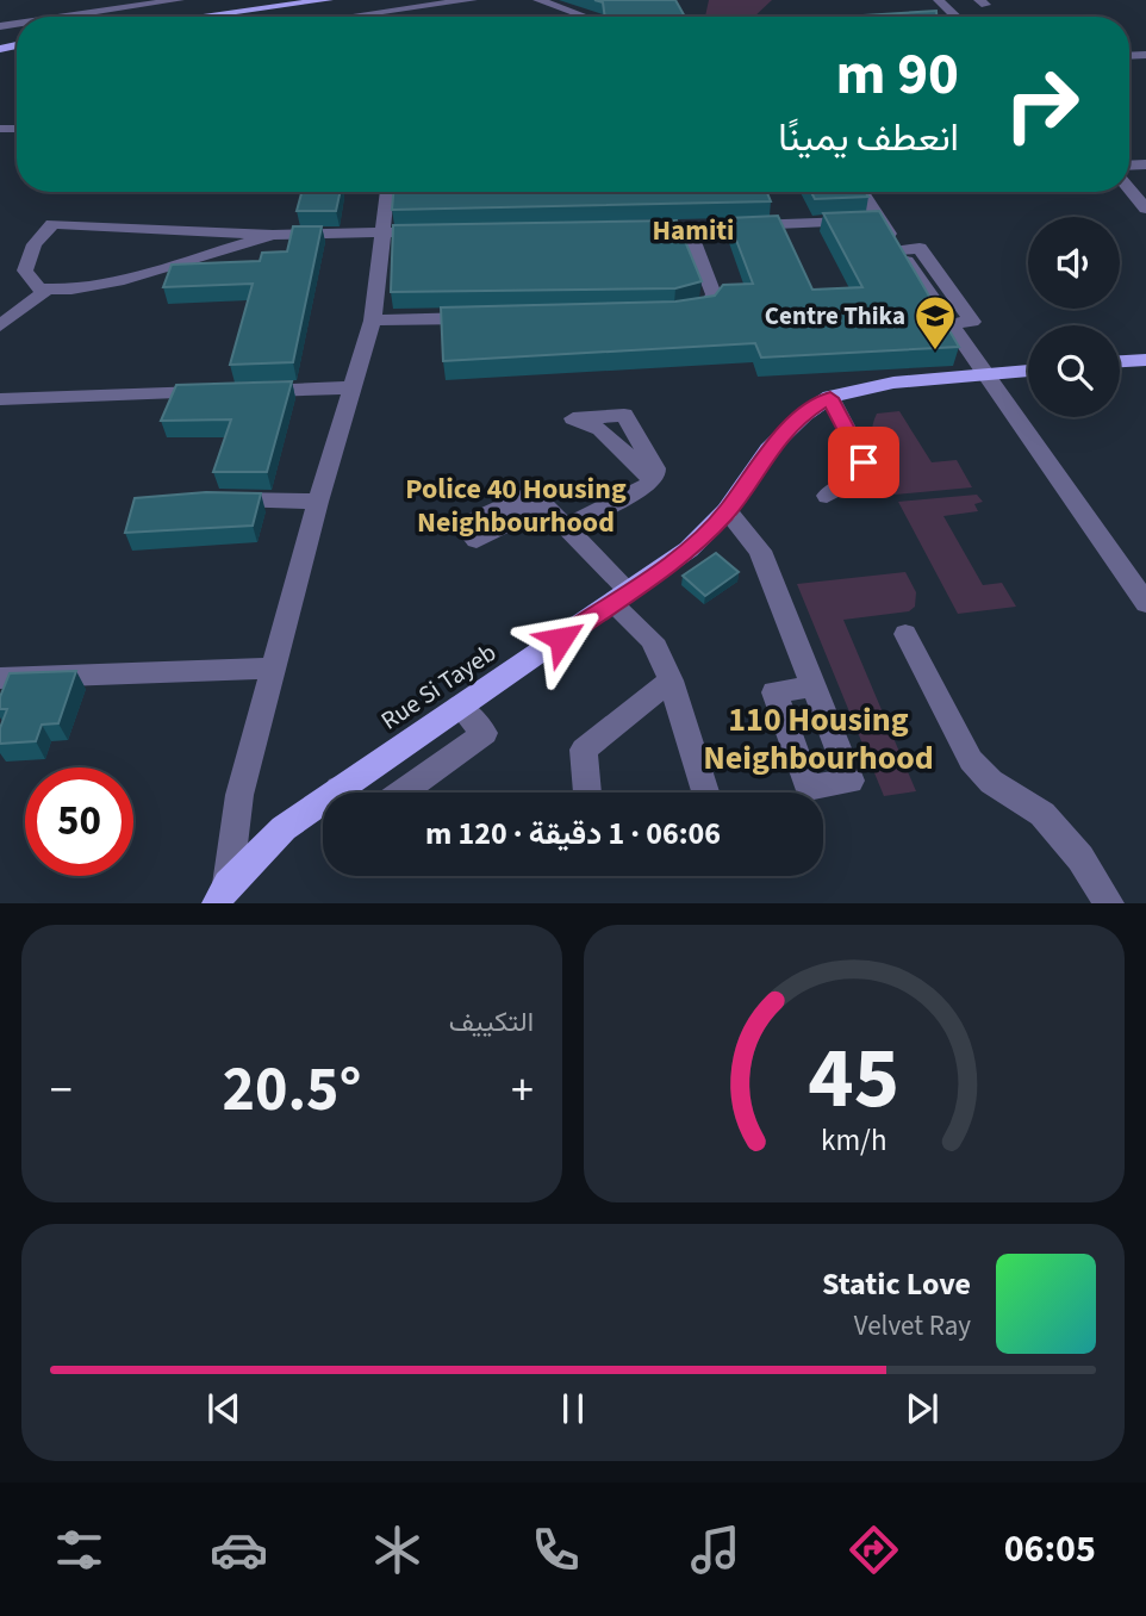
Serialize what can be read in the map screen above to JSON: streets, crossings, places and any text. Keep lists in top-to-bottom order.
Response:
{
  "streets": {
    "main road": ["Rue Si Tayeb"]
  },
  "districts": ["Hamiti", "Police 40 Housing Neighbourhood", "110 Housing Neighbourhood"],
  "places": {
    "school or university": ["Centre Thika"]
  },
  "page": {
    "turn": ["90 m", "انعطف يمينًا"],
    "limit": "50",
    "trip": "06:06 · 1 دقيقة · 120 m",
    "tile": "التكييف",
    "heat": ["−", "20.5°", "+"],
    "song": ["Static Love", "Velvet Ray"],
    "tabs": "06:05",
    "gauge": ["45", "km/h"]
  }
}
